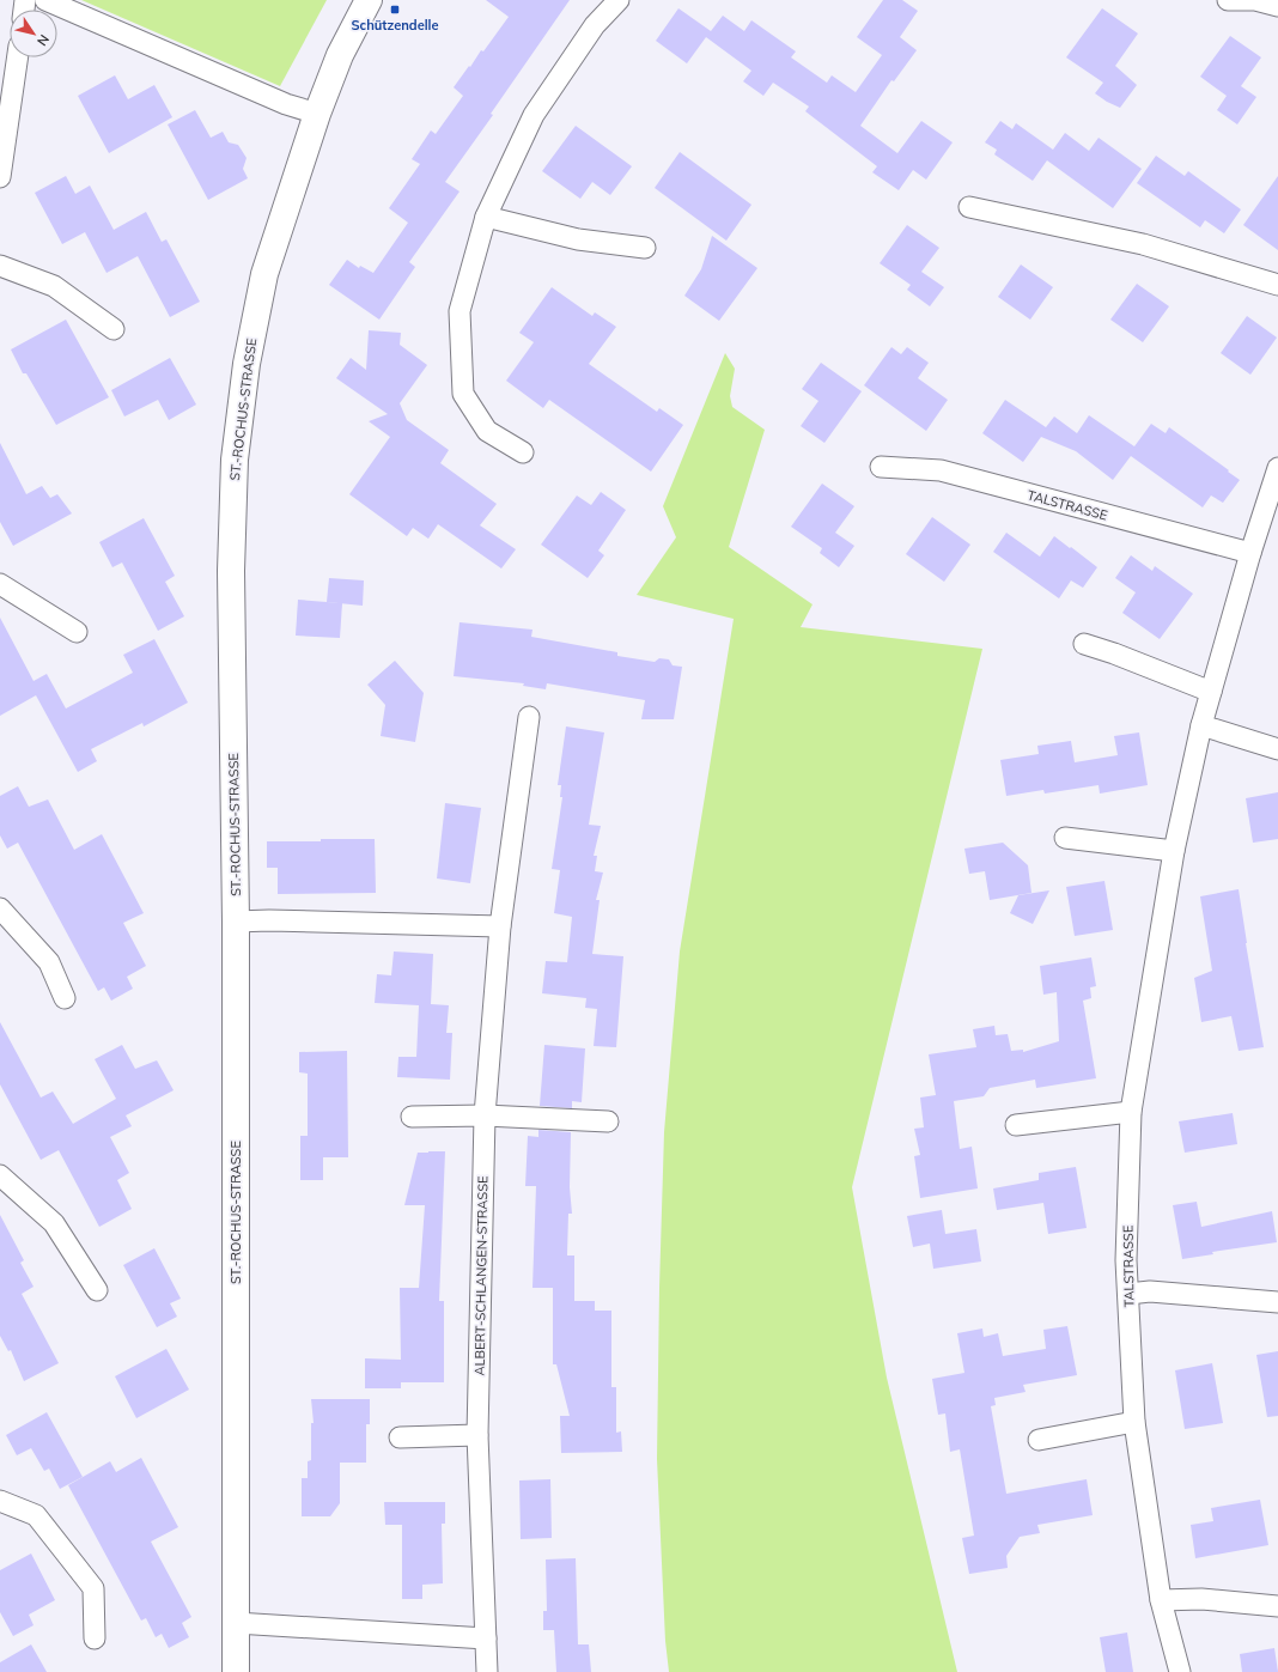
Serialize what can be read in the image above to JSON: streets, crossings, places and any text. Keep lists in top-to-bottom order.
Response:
{
  "streets": {
    "street": ["ST.-ROCHUS-STRASSE", "TALSTRASSE", "ALBERT-SCHLANGEN-STRASSE"]
  },
  "places": {
    "transit": ["Schützendelle"]
  },
  "north": "bottom right"
}
